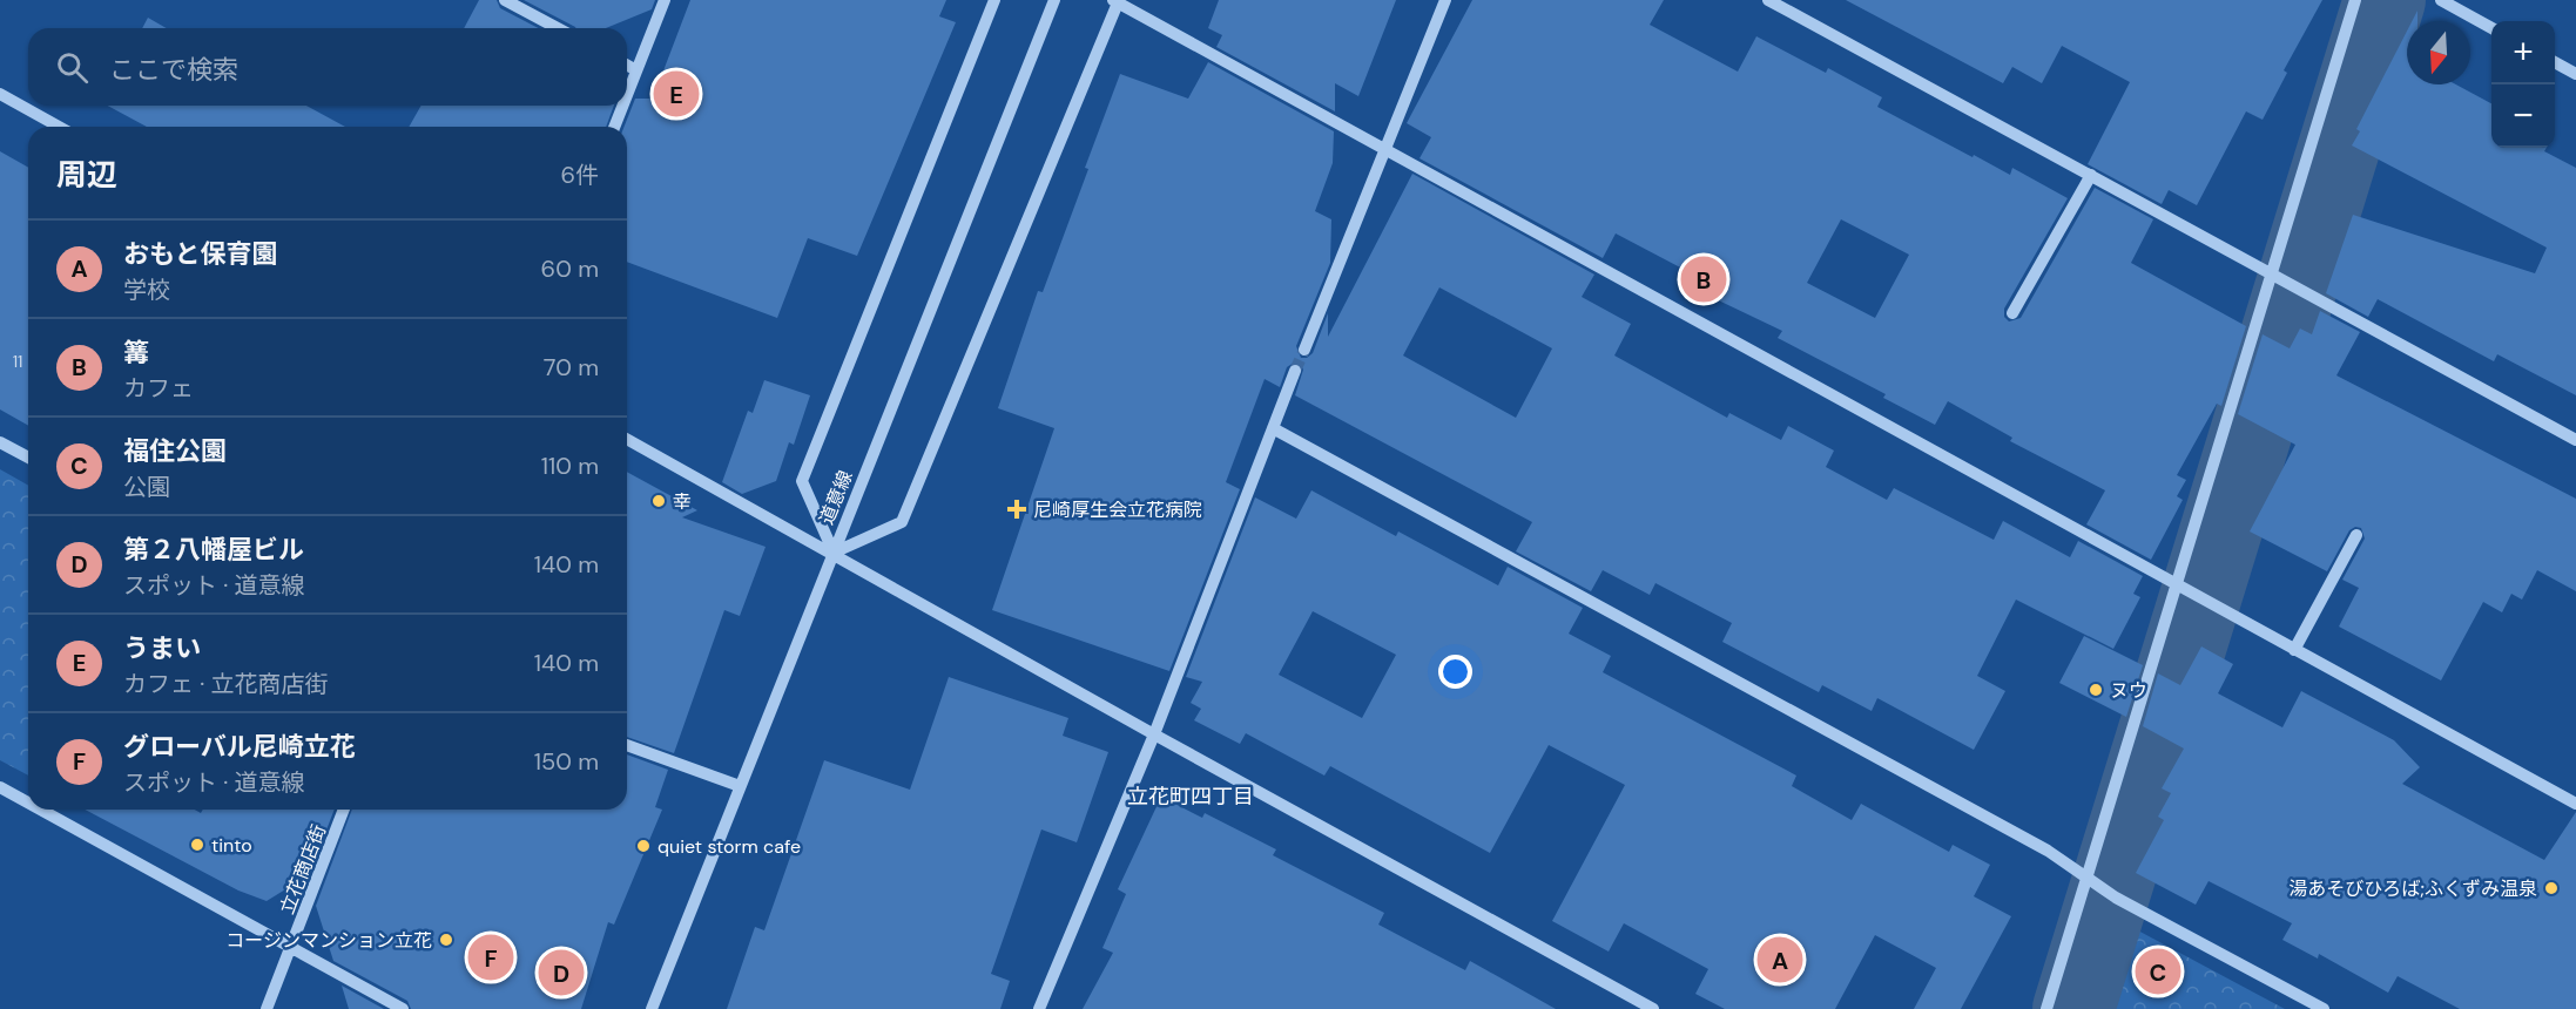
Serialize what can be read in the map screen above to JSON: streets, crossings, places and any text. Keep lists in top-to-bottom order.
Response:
{
  "streets": {
    "street": ["道意線", "立花商店街"]
  },
  "districts": ["立花町四丁目"],
  "places": {
    "other": [
      "幸",
      "ヌウ",
      "tinto",
      "quiet storm cafe",
      "湯あそびひろば;ふくずみ温泉",
      "コージンマンション立花"
    ],
    "health": ["尼崎厚生会立花病院"]
  },
  "house_numbers": ["11"],
  "north": "bottom",
  "page": {
    "map_buttons": ["+", "−"],
    "search": "ここで検索",
    "pins": [
      "E",
      "B",
      "F",
      "A",
      "C",
      "D"
    ],
    "heading": ["周辺", "6件"],
    "list": [
      {
        "mark": "A",
        "name": "おもと保育園",
        "note": "学校",
        "value": "60 m"
      },
      {
        "mark": "B",
        "name": "篝",
        "note": "カフェ",
        "value": "70 m"
      },
      {
        "mark": "C",
        "name": "福住公園",
        "note": "公園",
        "value": "110 m"
      },
      {
        "mark": "D",
        "name": "第２八幡屋ビル",
        "note": "スポット · 道意線",
        "value": "140 m"
      },
      {
        "mark": "E",
        "name": "うまい",
        "note": "カフェ · 立花商店街",
        "value": "140 m"
      },
      {
        "mark": "F",
        "name": "グローバル尼崎立花",
        "note": "スポット · 道意線",
        "value": "150 m"
      }
    ]
  }
}
